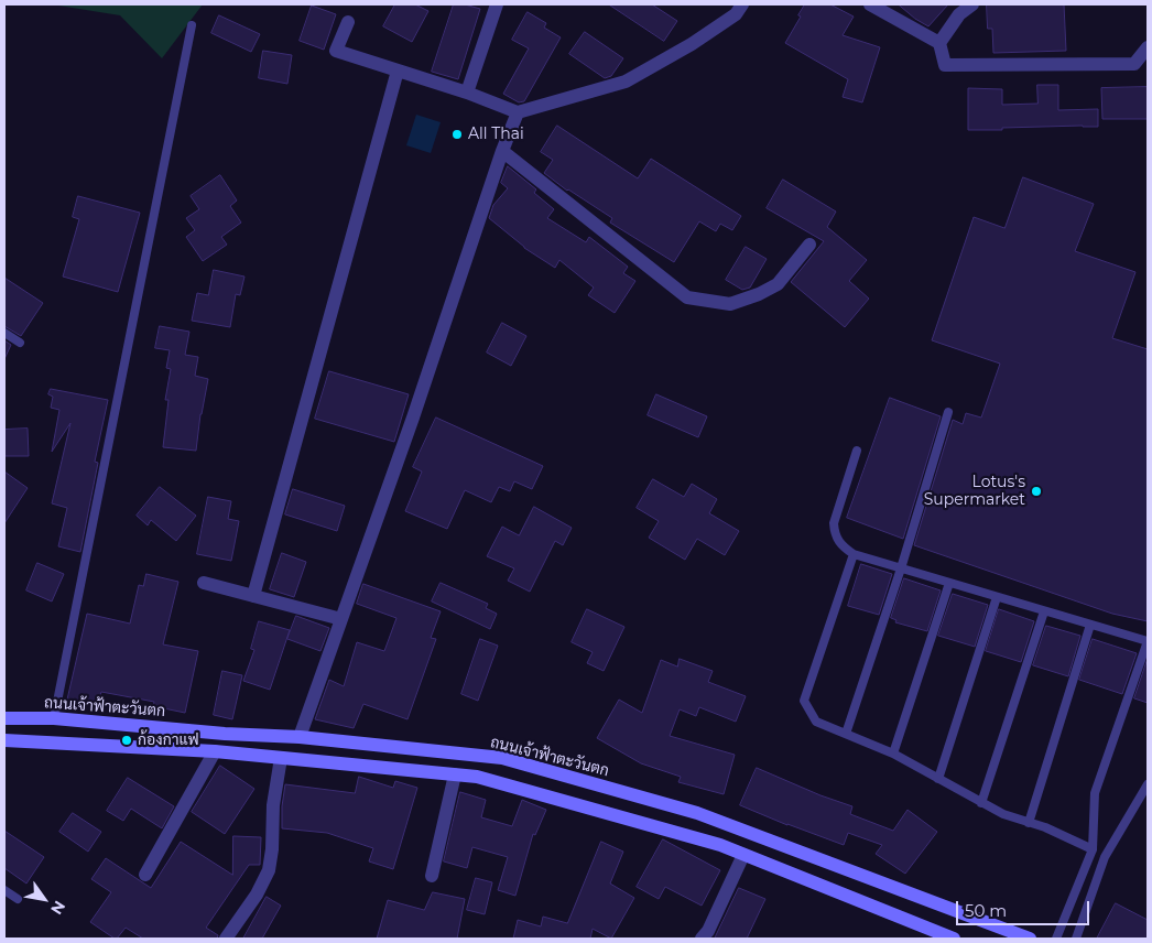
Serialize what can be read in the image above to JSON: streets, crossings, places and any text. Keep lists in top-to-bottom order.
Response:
{
  "streets": {
    "main road": ["ถนนเจ้าฟ้าตะวันตก"]
  },
  "places": ["All Thai", "Lotus's Supermarket", "ก้องกาแฟ"],
  "scale_bar": "50 m",
  "north": "bottom right"
}
